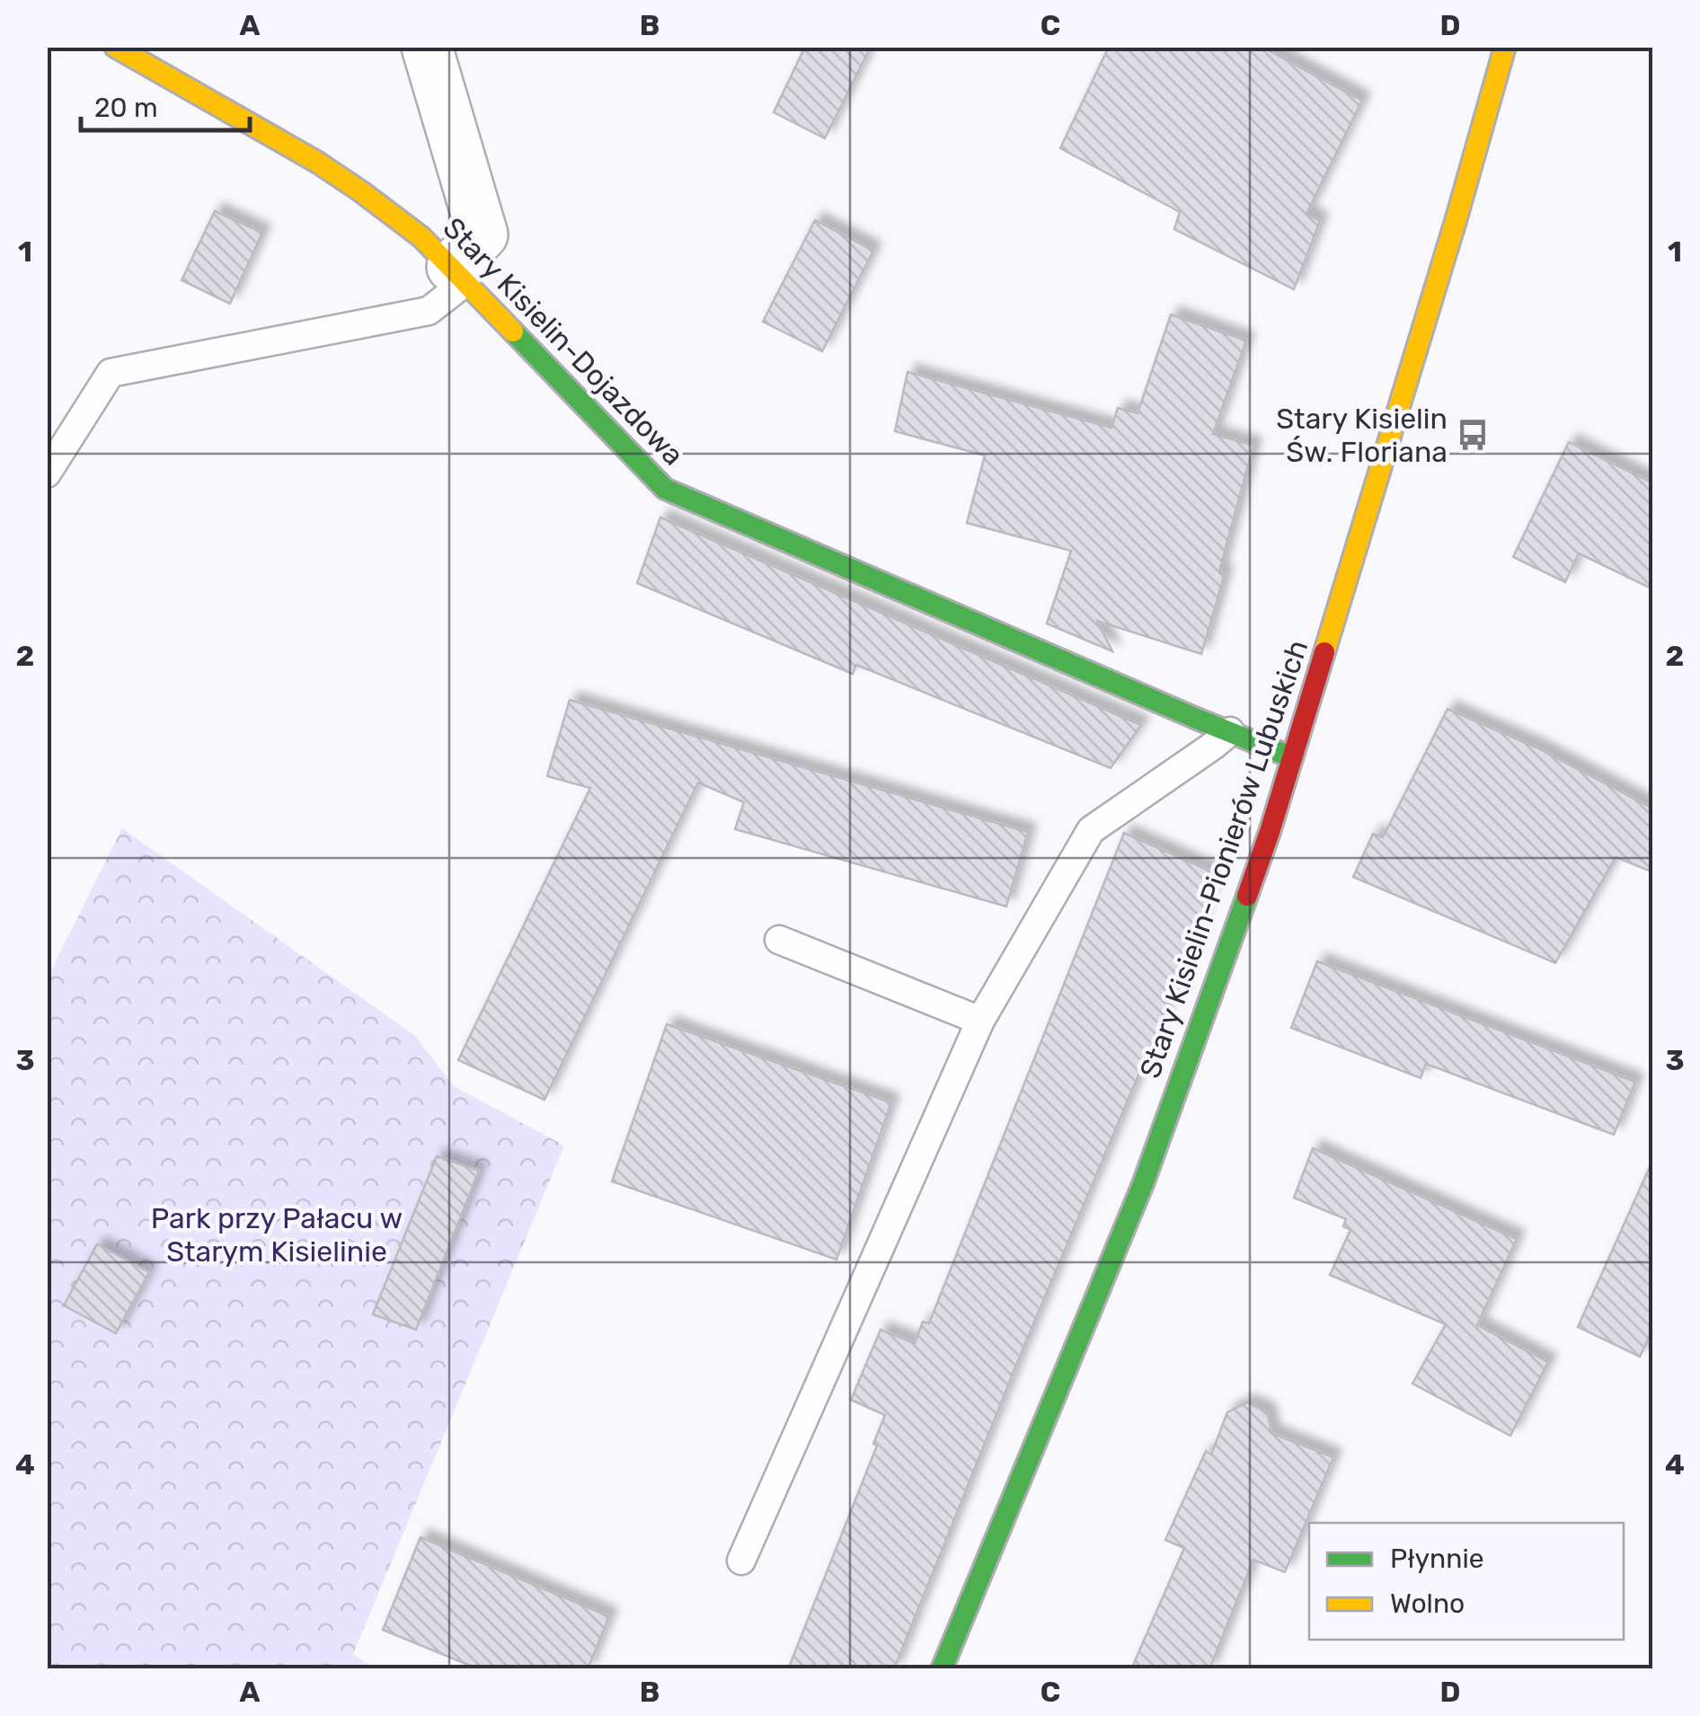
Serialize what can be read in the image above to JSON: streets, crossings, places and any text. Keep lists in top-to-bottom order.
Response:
{
  "streets": {
    "street": ["Stary Kisielin-Dojazdowa", "Stary Kisielin-Pionierów Lubuskich"]
  },
  "crossings": [
    ["Stary Kisielin-Dojazdowa", "Stary Kisielin-Pionierów Lubuskich"]
  ],
  "parks": ["Park przy Pałacu w Starym Kisielinie"],
  "places": {
    "bus stop": ["Stary Kisielin Św. Floriana"]
  },
  "legend": ["Płynnie", "Wolno"],
  "scale_bar": "20 m",
  "grid": {
    "columns": [
      "A",
      "B",
      "C",
      "D"
    ],
    "rows": [
      "1",
      "2",
      "3",
      "4"
    ]
  }
}
